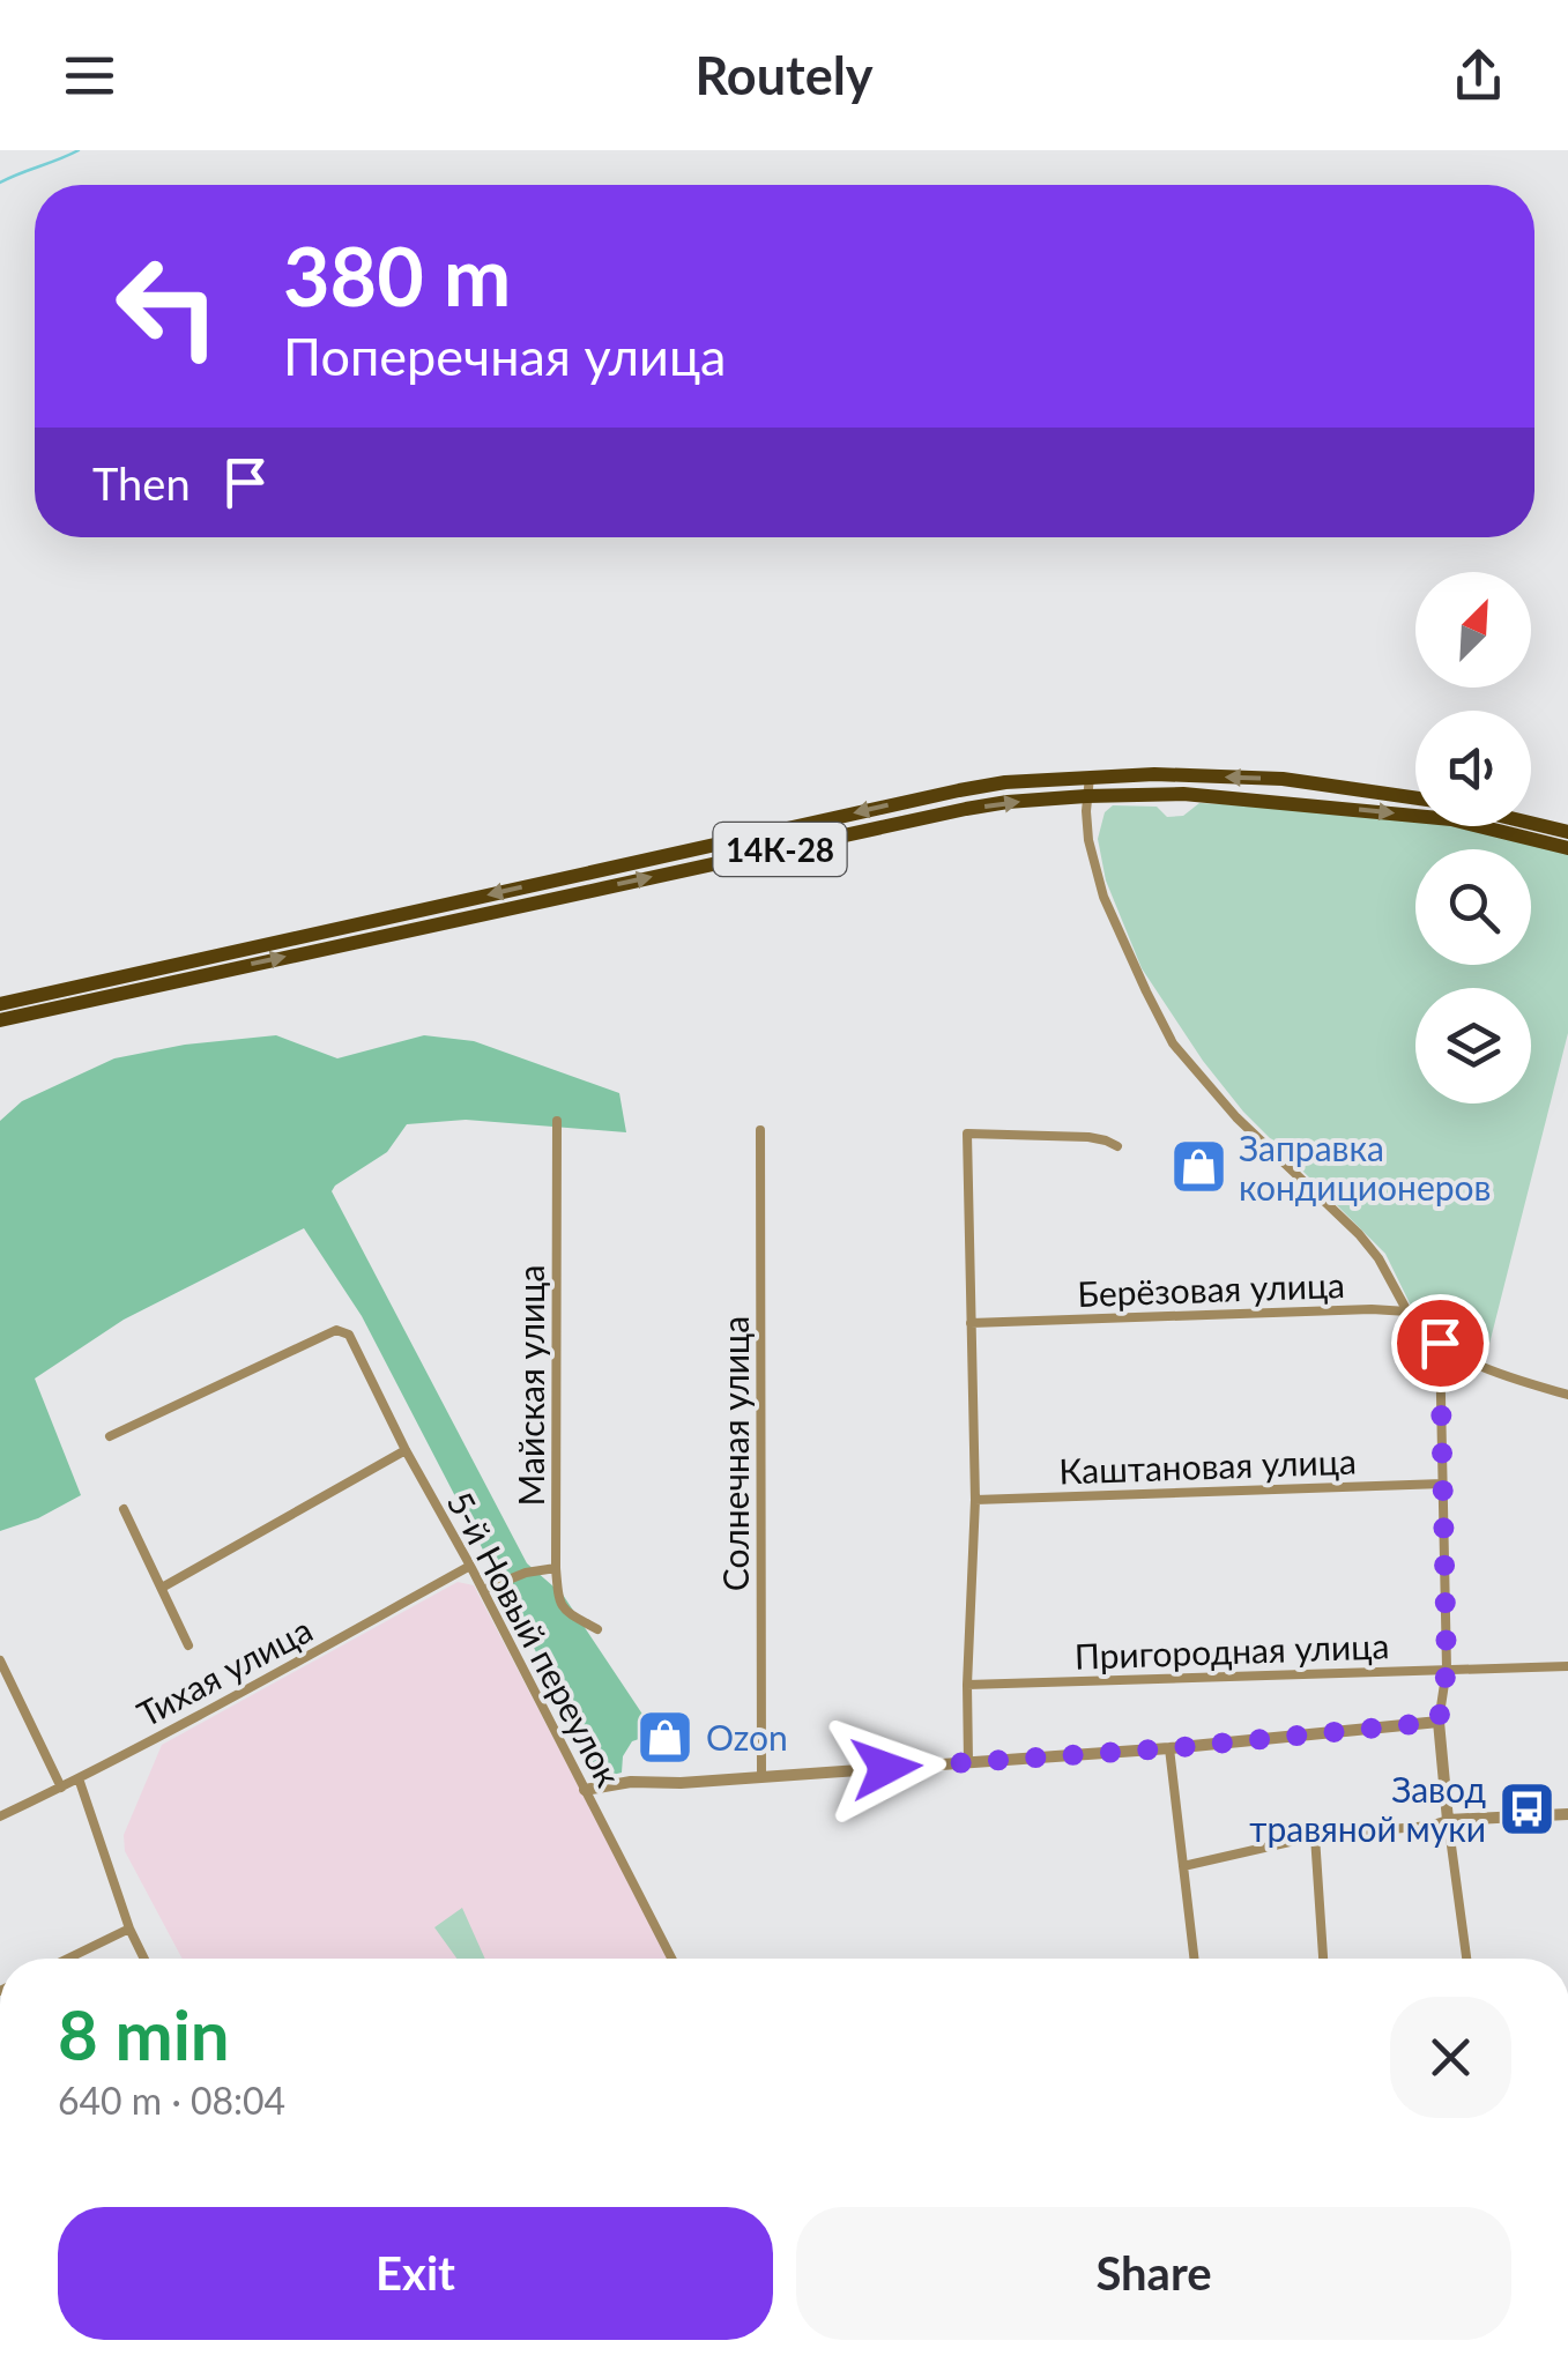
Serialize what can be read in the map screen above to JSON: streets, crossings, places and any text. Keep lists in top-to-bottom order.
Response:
{
  "streets": {
    "main road": ["14К-28"],
    "street": [
      "Берёзовая улица",
      "Майская улица",
      "Солнечная улица",
      "Каштановая улица",
      "5-й Новый переулок",
      "Пригородная улица",
      "Тихая улица"
    ]
  },
  "crossings": [
    ["5-й Новый переулок", "Тихая улица"]
  ],
  "places": {
    "shop": ["Заправка кондиционеров", "Ozon"],
    "bus stop": ["Завод травяной муки"]
  },
  "north": "top right",
  "page": {
    "header": "Routely",
    "turn": ["380 m", "Поперечная улица"],
    "then": "Then",
    "heading": ["8 min", "640 m · 08:04"],
    "buttons": ["Exit", "Share"]
  }
}
